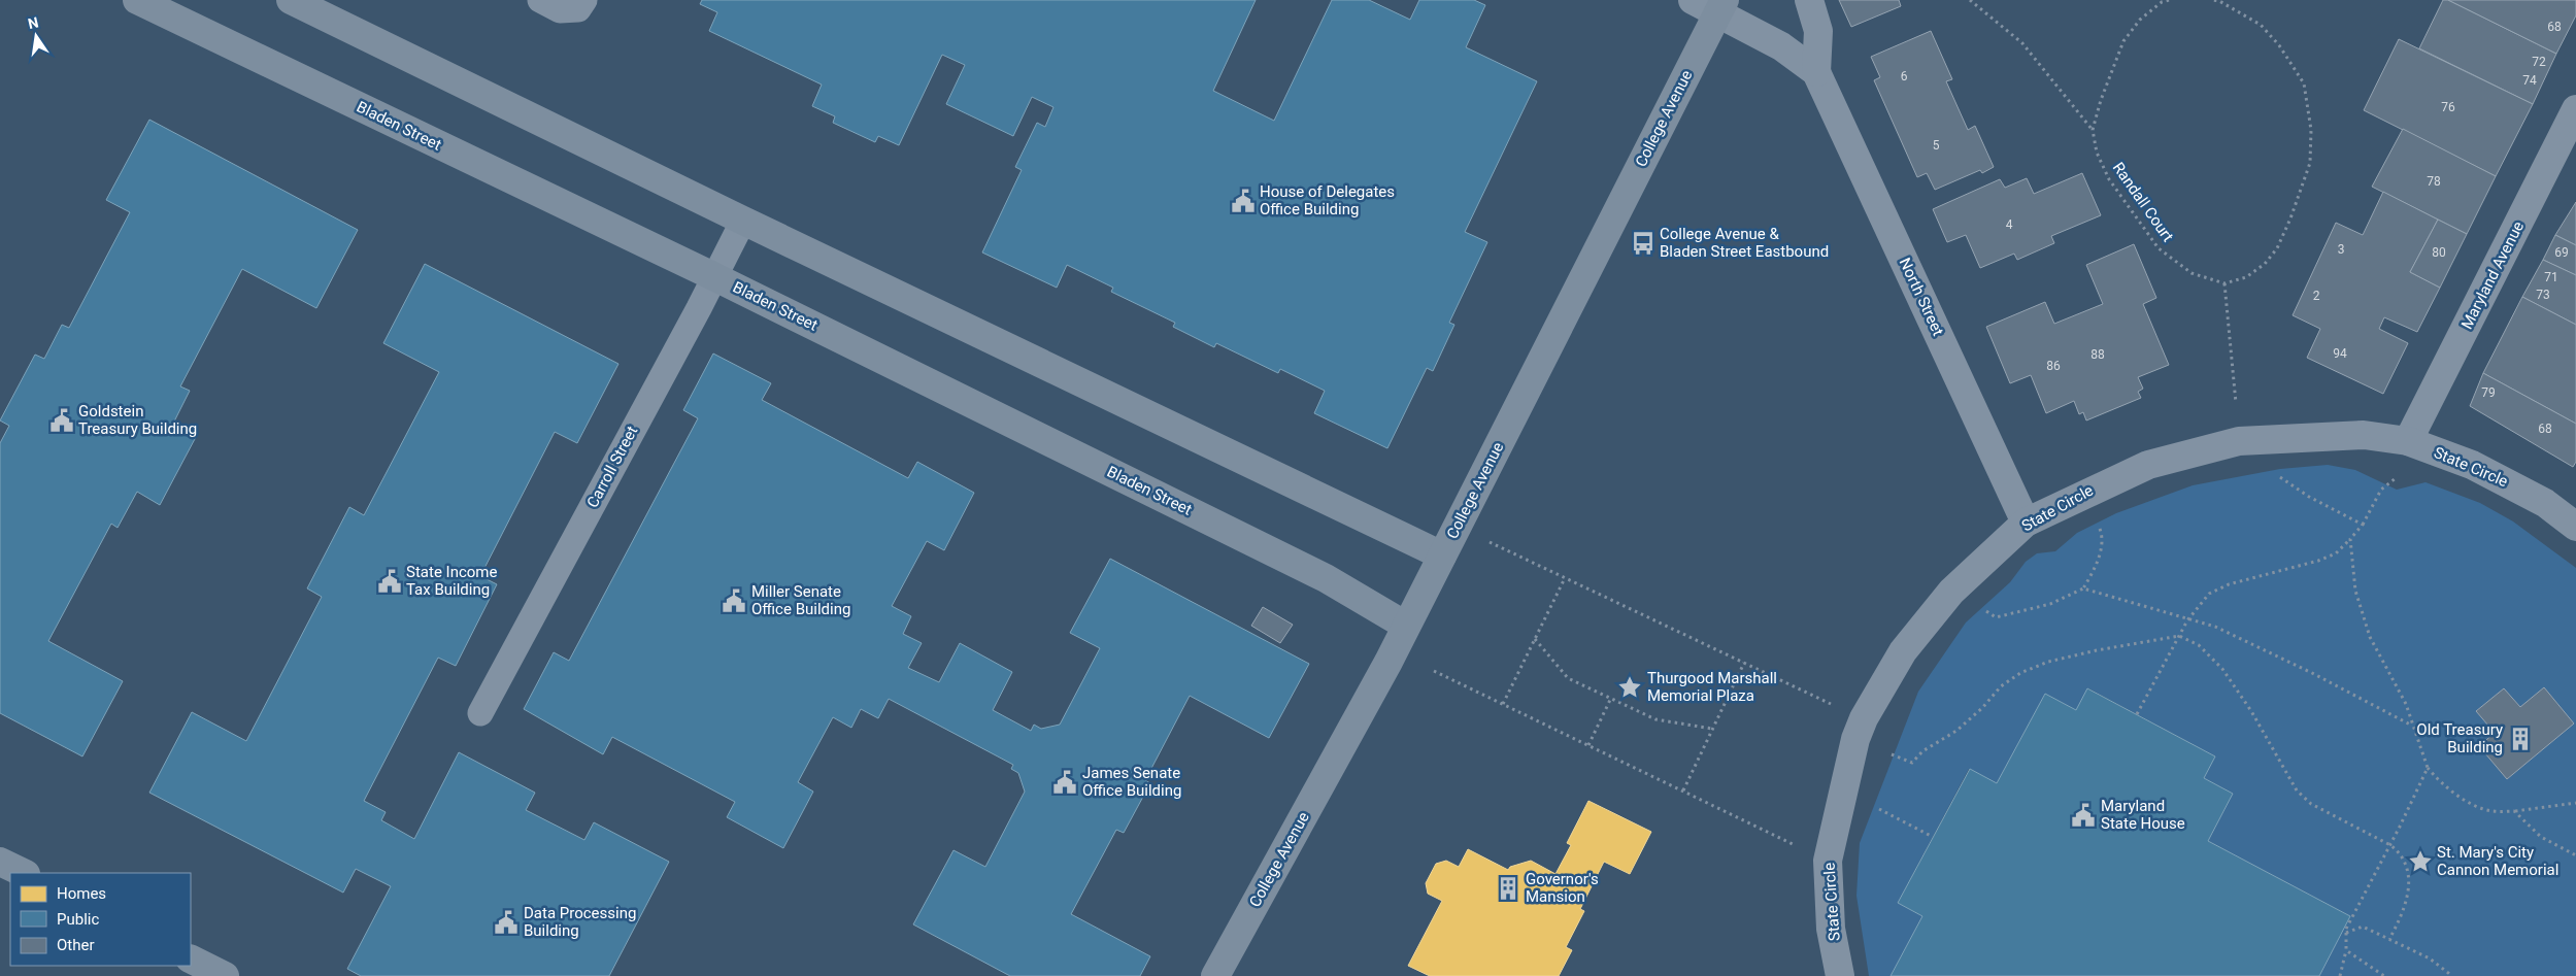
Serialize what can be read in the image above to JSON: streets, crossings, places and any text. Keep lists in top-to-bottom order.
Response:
{
  "streets": {
    "main road": ["College Avenue", "Bladen Street"],
    "street": ["Maryland Avenue", "North Street", "State Circle"],
    "lane": ["Carroll Street"],
    "path": ["Randall Court"]
  },
  "crossings": [
    ["College Avenue", "Bladen Street"],
    ["College Avenue", "North Street"],
    ["Bladen Street", "Carroll Street"],
    ["Maryland Avenue", "State Circle"],
    ["North Street", "State Circle"]
  ],
  "places": {
    "public building": [
      "House of Delegates Office Building",
      "Goldstein Treasury Building",
      "State Income Tax Building",
      "Miller Senate Office Building",
      "James Senate Office Building",
      "Maryland State House",
      "Data Processing Building"
    ],
    "bus stop": ["College Avenue & Bladen Street Eastbound"],
    "place": ["Thurgood Marshall Memorial Plaza", "St. Mary's City Cannon Memorial"],
    "building": ["Old Treasury Building", "Governor's Mansion"]
  },
  "house_numbers": [
    "68",
    "72",
    "6",
    "74",
    "76",
    "5",
    "78",
    "4",
    "3",
    "80",
    "69",
    "71",
    "73",
    "2",
    "94",
    "88",
    "86",
    "79",
    "68"
  ],
  "legend": ["Homes", "Public", "Other"],
  "north": "top"
}
